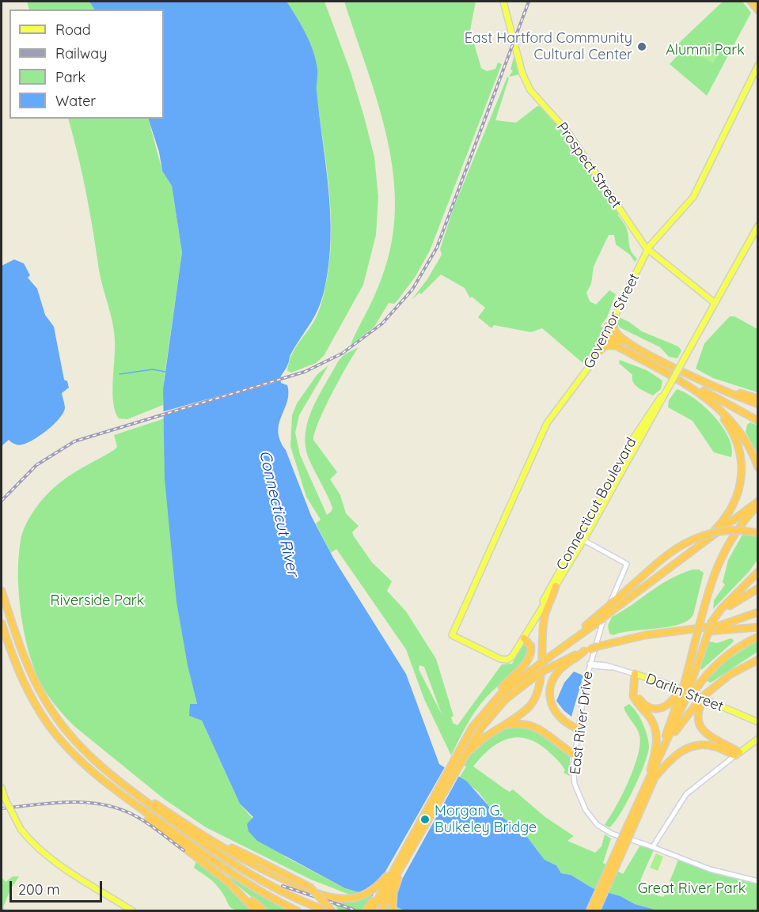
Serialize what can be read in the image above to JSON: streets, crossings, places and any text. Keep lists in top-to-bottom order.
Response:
{
  "streets": {
    "main road": [
      "Prospect Street",
      "Governor Street",
      "Connecticut Boulevard",
      "Darlin Street"
    ],
    "street": ["East River Drive"]
  },
  "crossings": [
    ["Prospect Street", "Governor Street"],
    ["Prospect Street", "Connecticut Boulevard"],
    ["Governor Street", "Connecticut Boulevard"],
    ["Connecticut Boulevard", "East River Drive"],
    ["Darlin Street", "East River Drive"]
  ],
  "water": ["Connecticut River"],
  "parks": ["Alumni Park", "Riverside Park", "Great River Park"],
  "places": ["East Hartford Community Cultural Center", "Morgan G. Bulkeley Bridge"],
  "legend": [
    "Road",
    "Railway",
    "Park",
    "Water"
  ],
  "scale_bar": "200 m"
}
